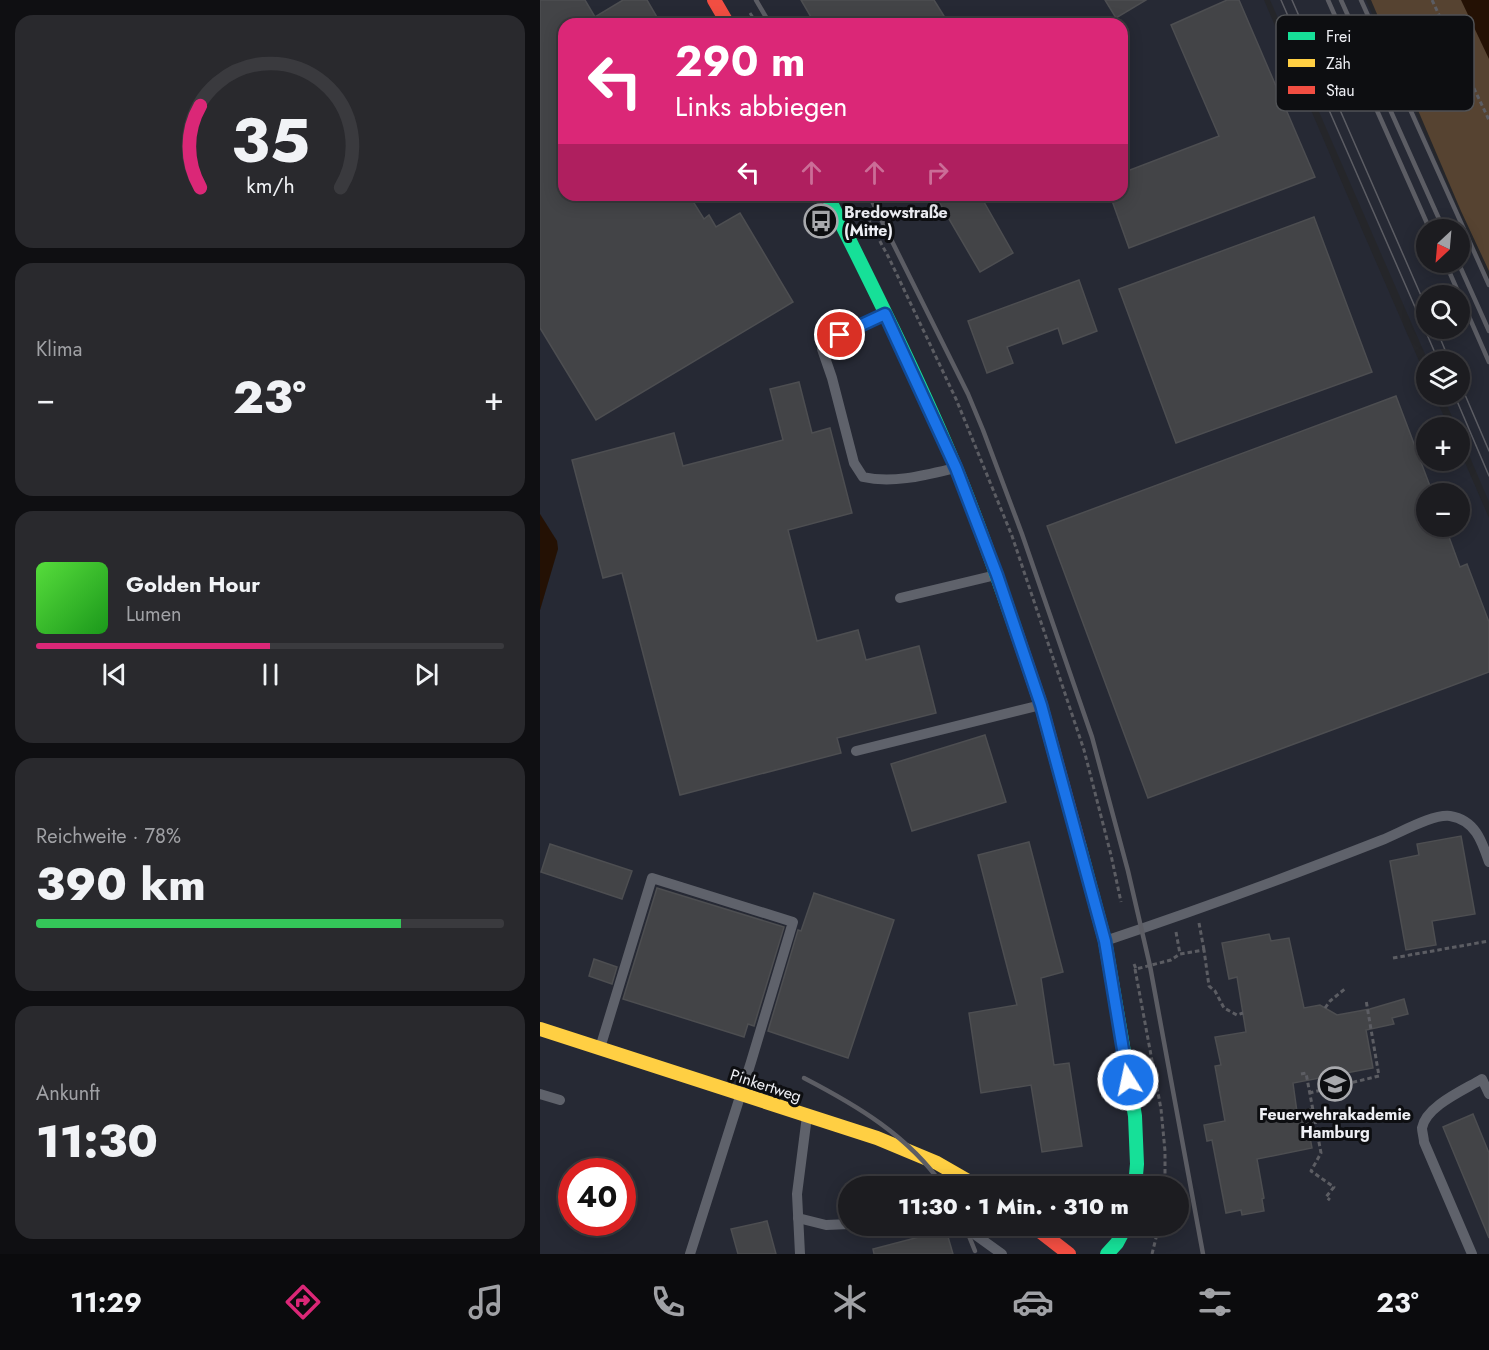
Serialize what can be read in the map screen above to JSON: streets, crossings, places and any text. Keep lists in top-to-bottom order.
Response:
{
  "streets": {
    "street": ["Pinkertweg"]
  },
  "places": {
    "bus stop": ["Bredowstraße (Mitte)"],
    "school or university": ["Feuerwehrakademie Hamburg"]
  },
  "legend": ["Frei", "Zäh", "Stau"],
  "north": "bottom left",
  "page": {
    "turn": ["290 m", "Links abbiegen"],
    "map_buttons": ["+", "−"],
    "tile": [
      "Klima",
      ["Reichweite · 78%", "390 km"],
      ["Ankunft", "11:30"]
    ],
    "heat": ["−", "23°", "+"],
    "song": ["Golden Hour", "Lumen"],
    "limit": "40",
    "trip": "11:30 · 1 Min. · 310 m",
    "tabs": ["11:29", "23°"],
    "gauge": ["35", "km/h"]
  }
}
